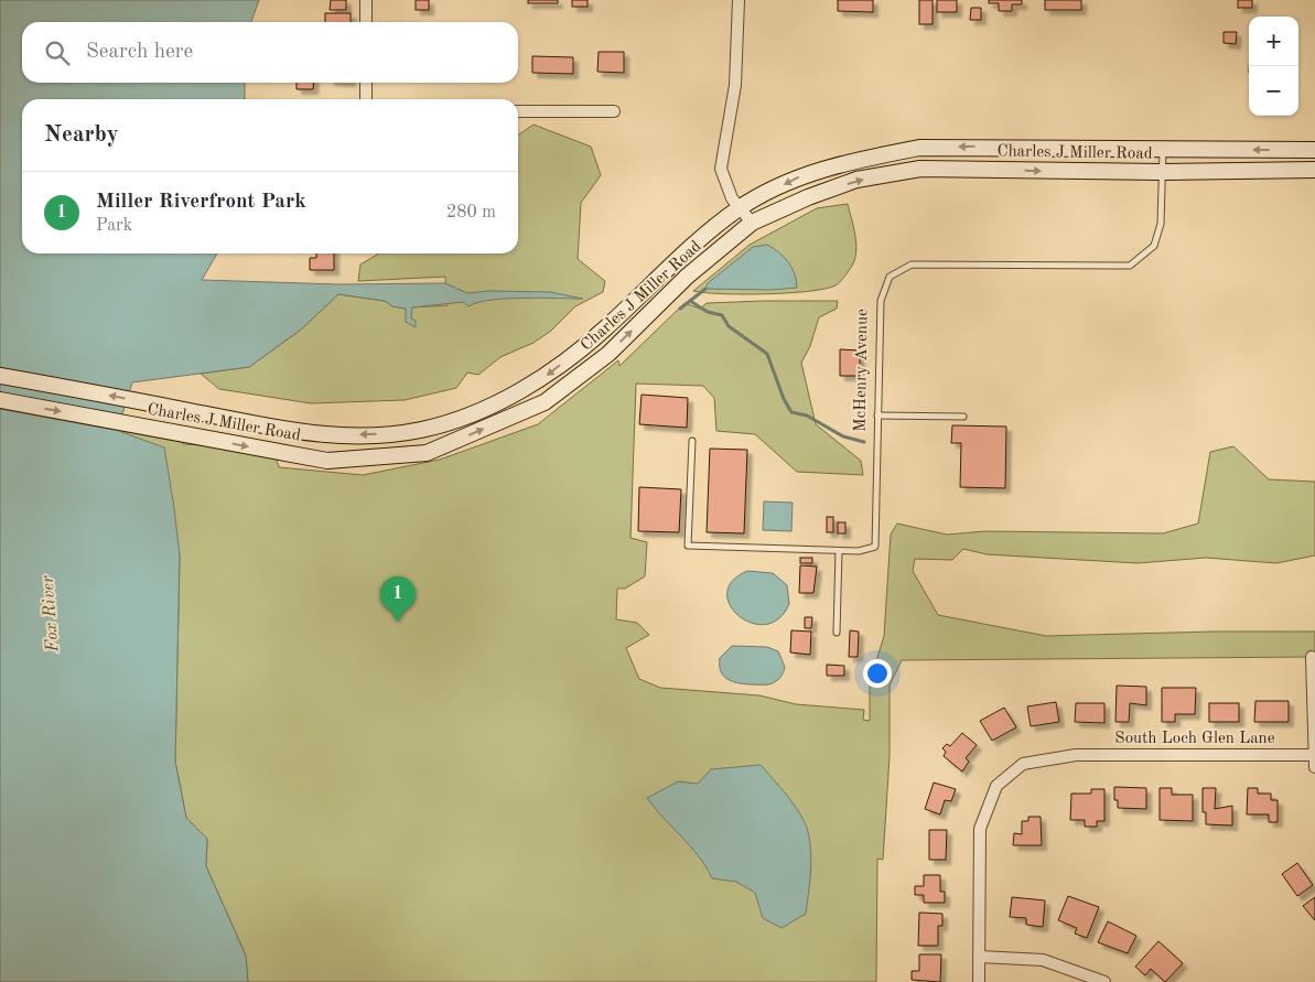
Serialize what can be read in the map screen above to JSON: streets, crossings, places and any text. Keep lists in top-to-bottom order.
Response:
{
  "streets": {
    "street": ["Charles J Miller Road", "South Loch Glen Lane"],
    "lane": ["McHenry Avenue"]
  },
  "crossings": [
    ["Charles J Miller Road", "McHenry Avenue"]
  ],
  "water": ["Fox River"],
  "page": {
    "map_buttons": ["+", "−"],
    "search": "Search here",
    "heading": "Nearby",
    "list": [
      {
        "mark": "1",
        "name": "Miller Riverfront Park",
        "note": "Park",
        "value": "280 m"
      }
    ],
    "pins": "1"
  }
}
